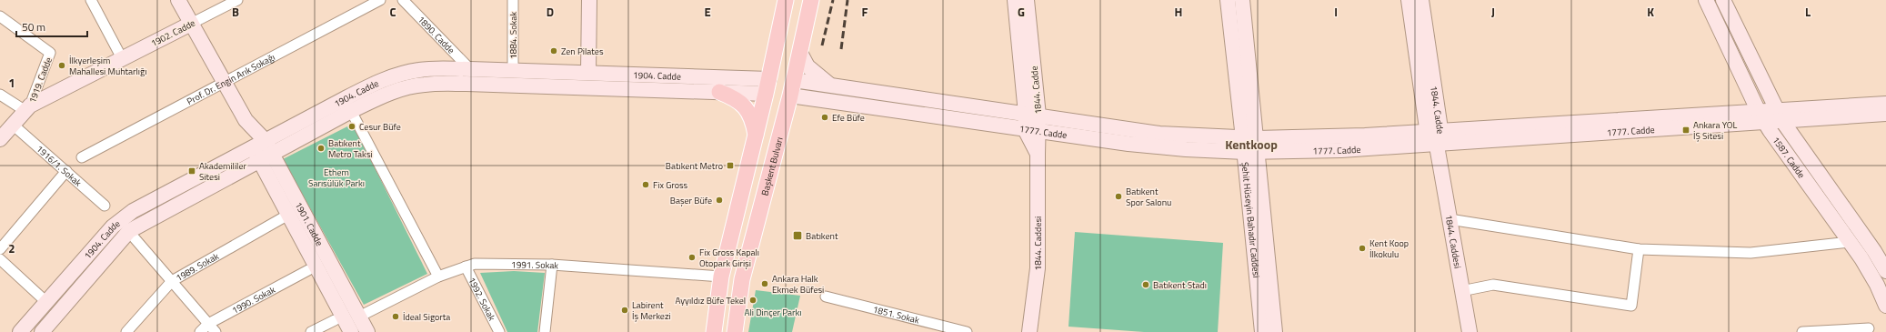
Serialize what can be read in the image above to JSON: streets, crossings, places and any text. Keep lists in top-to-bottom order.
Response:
{
  "streets": {
    "main road": [
      "1902. Cadde",
      "1904. Cadde",
      "1919. Cadde",
      "1844. Cadde",
      "1777. Cadde",
      "1587. Cadde",
      "Başkent Bulvarı",
      "Şehit Hüseyin Bahadır Caddesi",
      "1901. Cadde",
      "1844. Caddesi"
    ],
    "street": [
      "1890. Cadde",
      "1884. Sokak",
      "Prof. Dr. Engin Arık Sokağı",
      "1916/1. Sokak",
      "1991. Sokak",
      "1989. Sokak",
      "1990. Sokak",
      "1992. Sokak",
      "1851. Sokak"
    ]
  },
  "crossings": [
    ["1902. Cadde", "1919. Cadde"],
    ["1902. Cadde", "1901. Cadde"],
    ["1890. Cadde", "1904. Cadde"],
    ["1884. Sokak", "1904. Cadde"],
    ["1904. Cadde", "1901. Cadde"],
    ["Prof. Dr. Engin Arık Sokağı", "1901. Cadde"],
    ["1919. Cadde", "1916/1. Sokak"],
    ["1844. Cadde", "1777. Cadde"],
    ["1844. Cadde", "1844. Caddesi"],
    ["1777. Cadde", "1587. Cadde"],
    ["1777. Cadde", "Başkent Bulvarı"],
    ["1777. Cadde", "Şehit Hüseyin Bahadır Caddesi"],
    ["1777. Cadde", "1844. Caddesi"],
    ["1901. Cadde", "1991. Sokak"],
    ["1991. Sokak", "1992. Sokak"]
  ],
  "districts": ["Kentkoop"],
  "parks": ["Ethem Sarısülük Parkı", "Ali Dinçer Parkı"],
  "places": {
    "other": [
      "Zen Pilates",
      "İlkyerleşim Mahallesi Muhtarlığı",
      "Efe Büfe",
      "Cesur Büfe",
      "Batıkent Metro Taksi",
      "Fix Gross",
      "Batıkent Spor Salonu",
      "Başer Büfe",
      "Kent Koop İlkokulu",
      "Fix Gross Kapalı Otopark Girişi",
      "Ankara Halk Ekmek Büfesi",
      "Batıkent Stadı",
      "Ayyıldız Büfe Tekel",
      "Labirent İş Merkezi",
      "İdeal Sigorta"
    ],
    "transit": [
      "Ankara YOL İŞ Sitesi",
      "Batıkent Metro",
      "Akademililer Sitesi",
      "Batıkent"
    ]
  },
  "scale_bar": "50 m",
  "grid": {
    "columns": [
      "B",
      "C",
      "D",
      "E",
      "F",
      "G",
      "H",
      "I",
      "J",
      "K",
      "L"
    ],
    "rows": ["1", "2"]
  }
}
